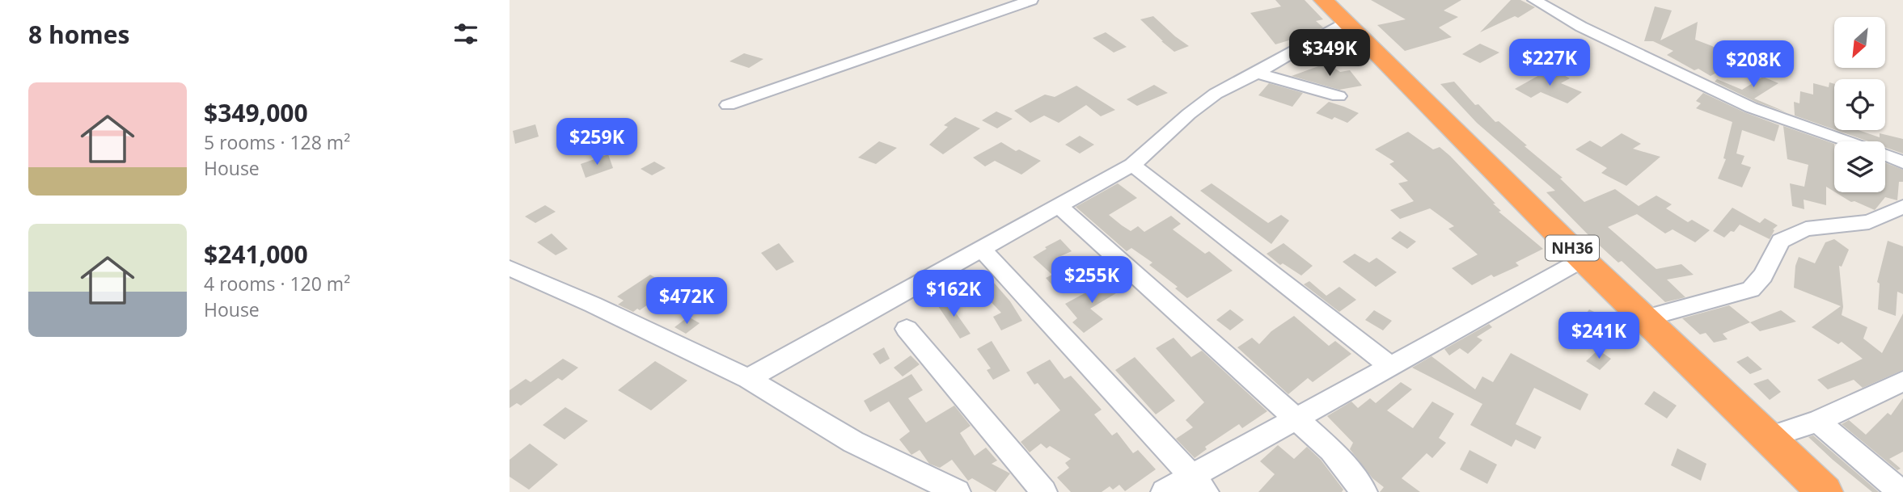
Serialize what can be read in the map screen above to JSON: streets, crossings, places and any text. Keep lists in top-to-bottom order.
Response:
{
  "streets": {
    "highway": ["NH36"]
  },
  "north": "bottom left",
  "page": {
    "heading": "8 homes",
    "price": [
      "$349K",
      "$227K",
      "$208K",
      "$259K",
      "$255K",
      "$162K",
      "$472K",
      "$241K"
    ],
    "list": [
      {
        "name": "$349,000",
        "note": "5 rooms · 128 m² · House"
      },
      {
        "name": "$241,000",
        "note": "4 rooms · 120 m² · House"
      }
    ]
  }
}
